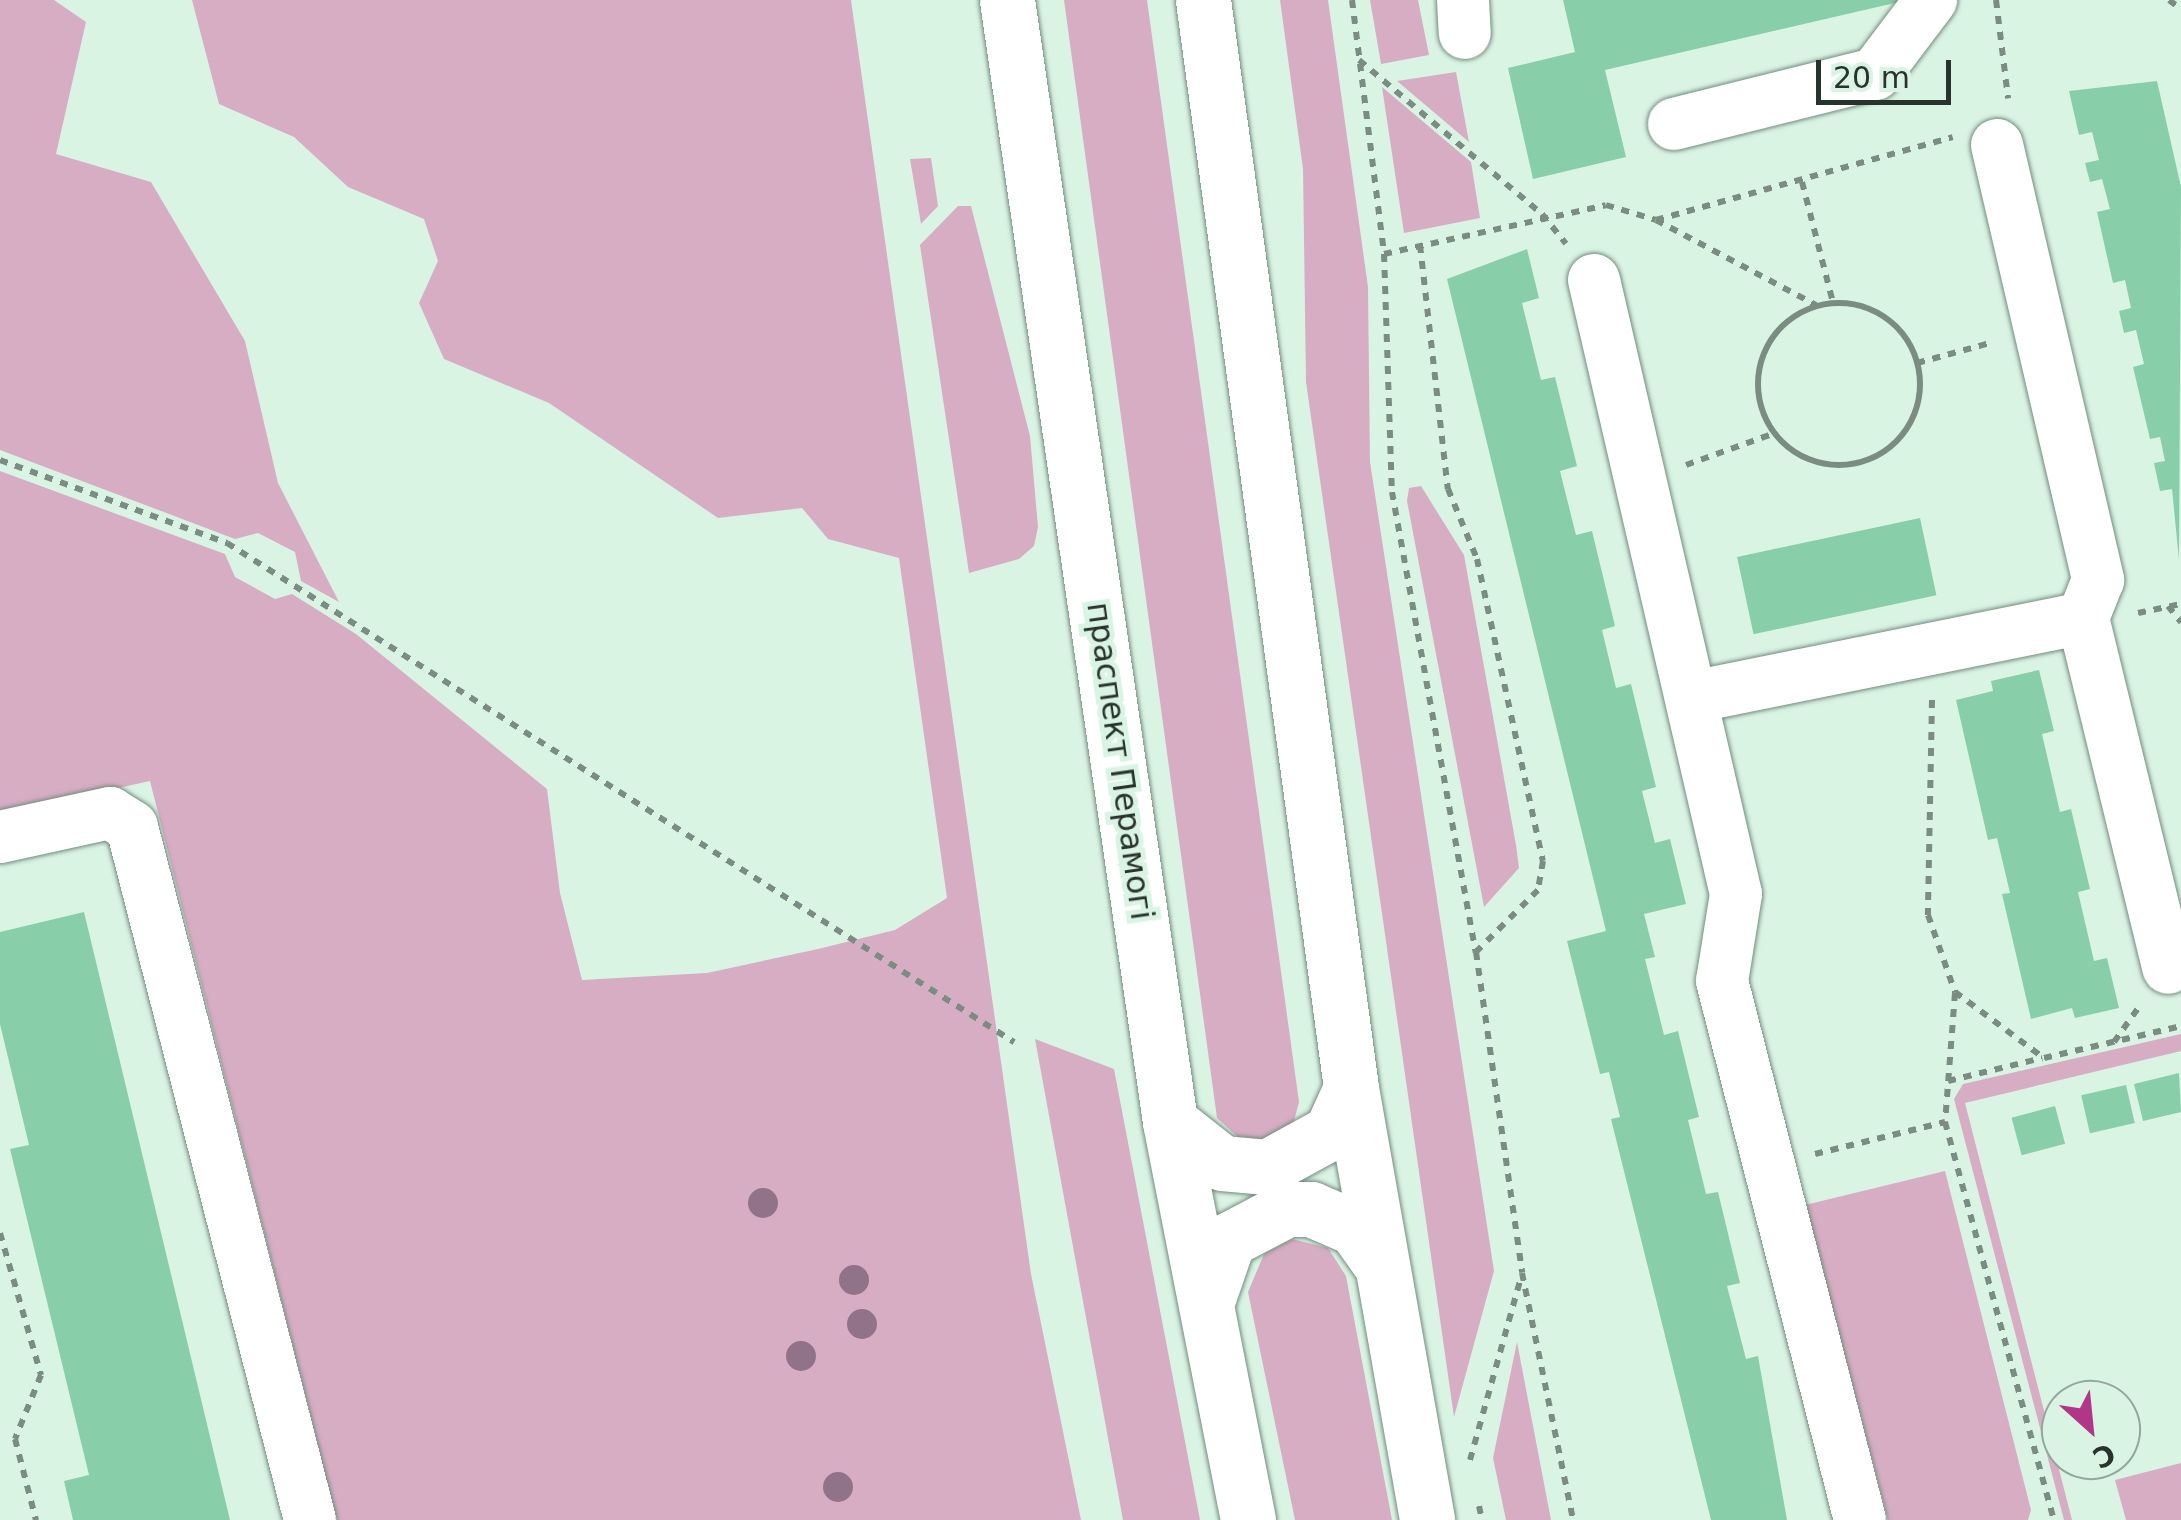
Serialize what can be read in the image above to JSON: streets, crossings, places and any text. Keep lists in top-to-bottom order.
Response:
{
  "streets": {
    "main road": ["праспект Перамогі"]
  },
  "scale_bar": "20 m",
  "north": "bottom right"
}
